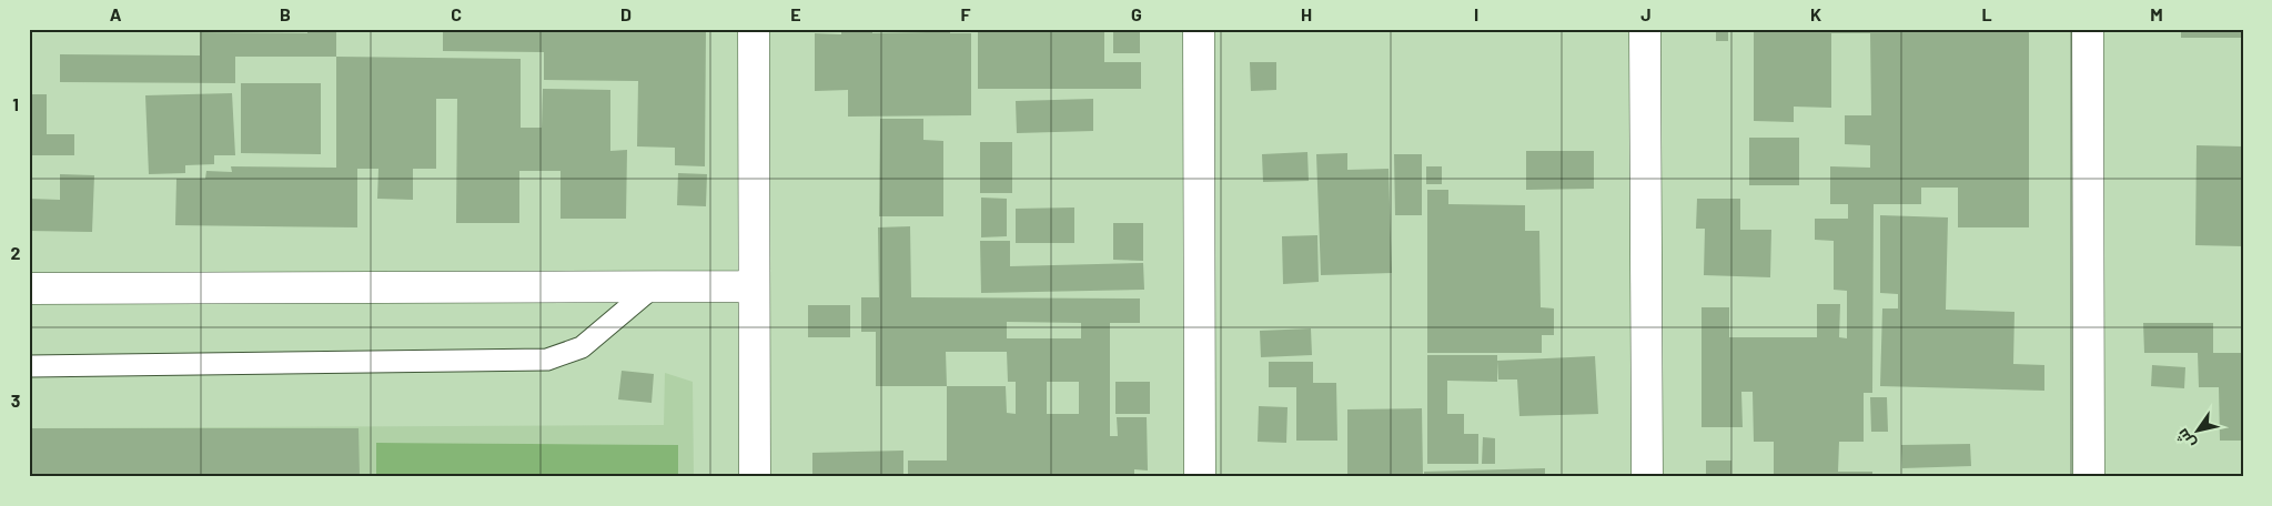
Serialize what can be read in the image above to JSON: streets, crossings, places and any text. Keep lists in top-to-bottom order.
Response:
{
  "north": "bottom left",
  "grid": {
    "columns": [
      "A",
      "B",
      "C",
      "D",
      "E",
      "F",
      "G",
      "H",
      "I",
      "J",
      "K",
      "L",
      "M"
    ],
    "rows": ["1", "2", "3"]
  }
}
